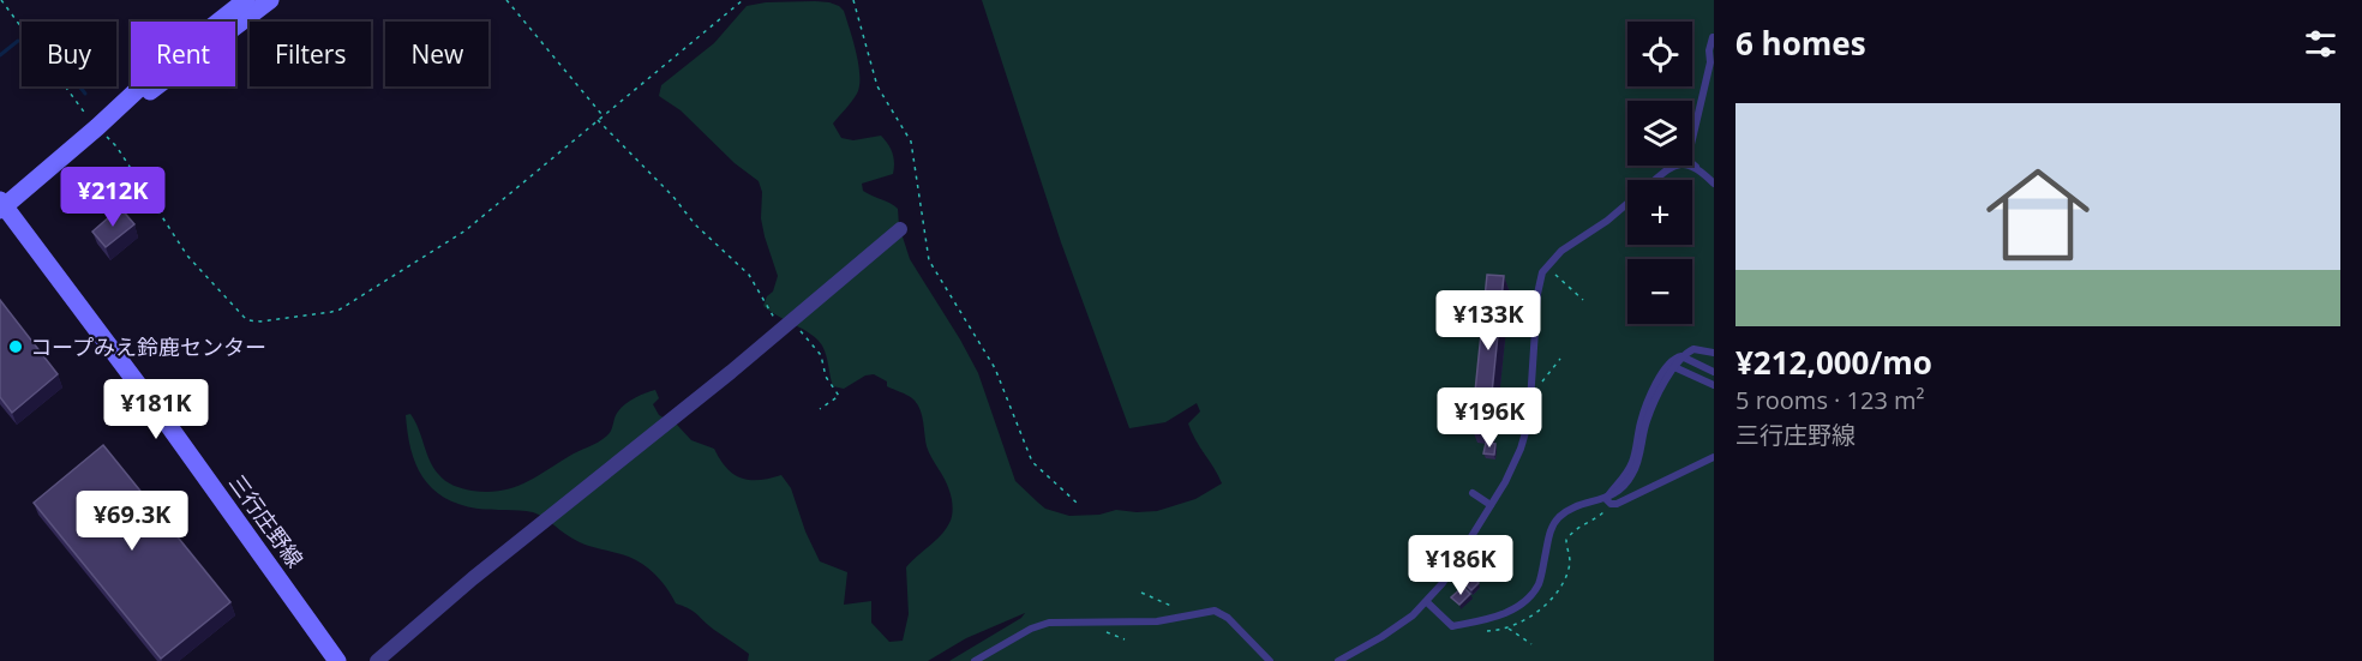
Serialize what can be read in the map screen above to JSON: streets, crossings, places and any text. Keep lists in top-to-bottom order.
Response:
{
  "streets": {
    "main road": ["三行庄野線"]
  },
  "places": ["コープみえ鈴鹿センター"],
  "page": {
    "heading": "6 homes",
    "map_buttons": ["+", "−"],
    "chip": [
      "Buy",
      "Rent",
      "Filters",
      "New"
    ],
    "list": [
      {
        "name": "¥212,000/mo",
        "note": "5 rooms · 123 m² · 三行庄野線"
      }
    ],
    "price": [
      "¥212K",
      "¥133K",
      "¥181K",
      "¥196K",
      "¥69.3K",
      "¥186K"
    ]
  }
}
